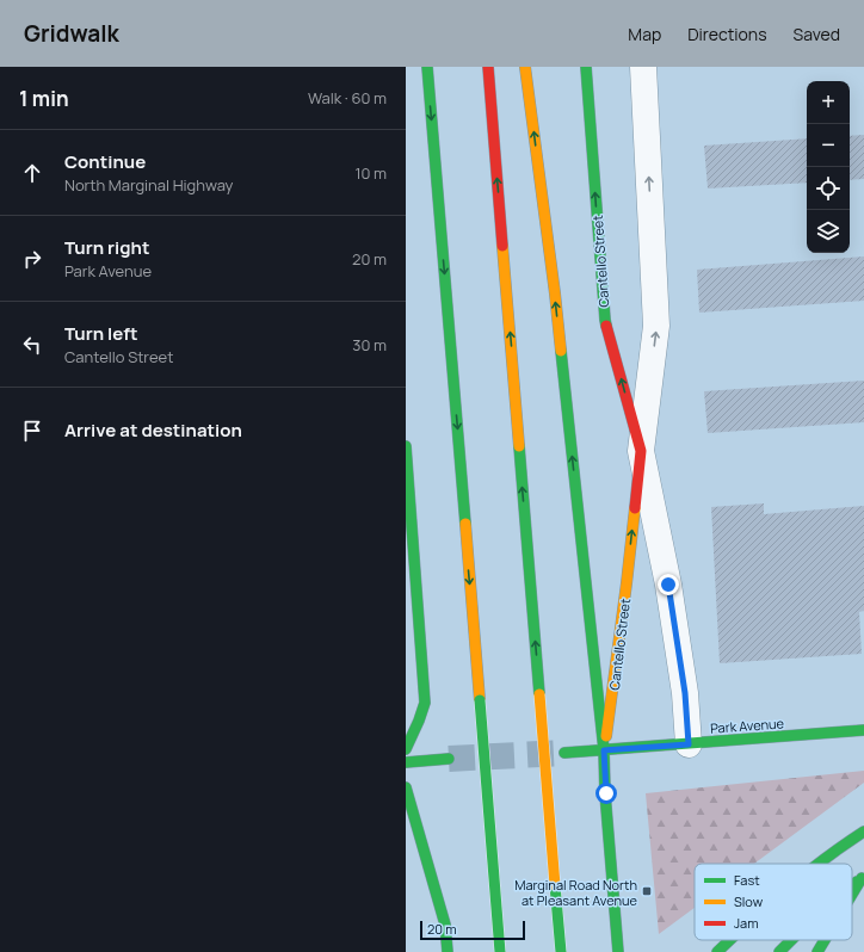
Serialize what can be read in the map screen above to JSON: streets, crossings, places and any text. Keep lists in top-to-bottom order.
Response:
{
  "streets": {
    "main road": ["Cantello Street", "Park Avenue"]
  },
  "crossings": [
    ["Cantello Street", "Park Avenue"]
  ],
  "places": {
    "transit": ["Marginal Road North at Pleasant Avenue"]
  },
  "legend": ["Fast", "Slow", "Jam"],
  "scale_bar": "20 m",
  "page": {
    "header": "Gridwalk",
    "nav": ["Map", "Directions", "Saved"],
    "heading": ["1 min", "Walk · 60 m"],
    "map_buttons": ["+", "−"],
    "list": [
      ["Continue", "North Marginal Highway", "10 m"],
      ["Turn right", "Park Avenue", "20 m"],
      ["Turn left", "Cantello Street", "30 m"],
      "Arrive at destination"
    ],
    "scale": "20 m"
  }
}
